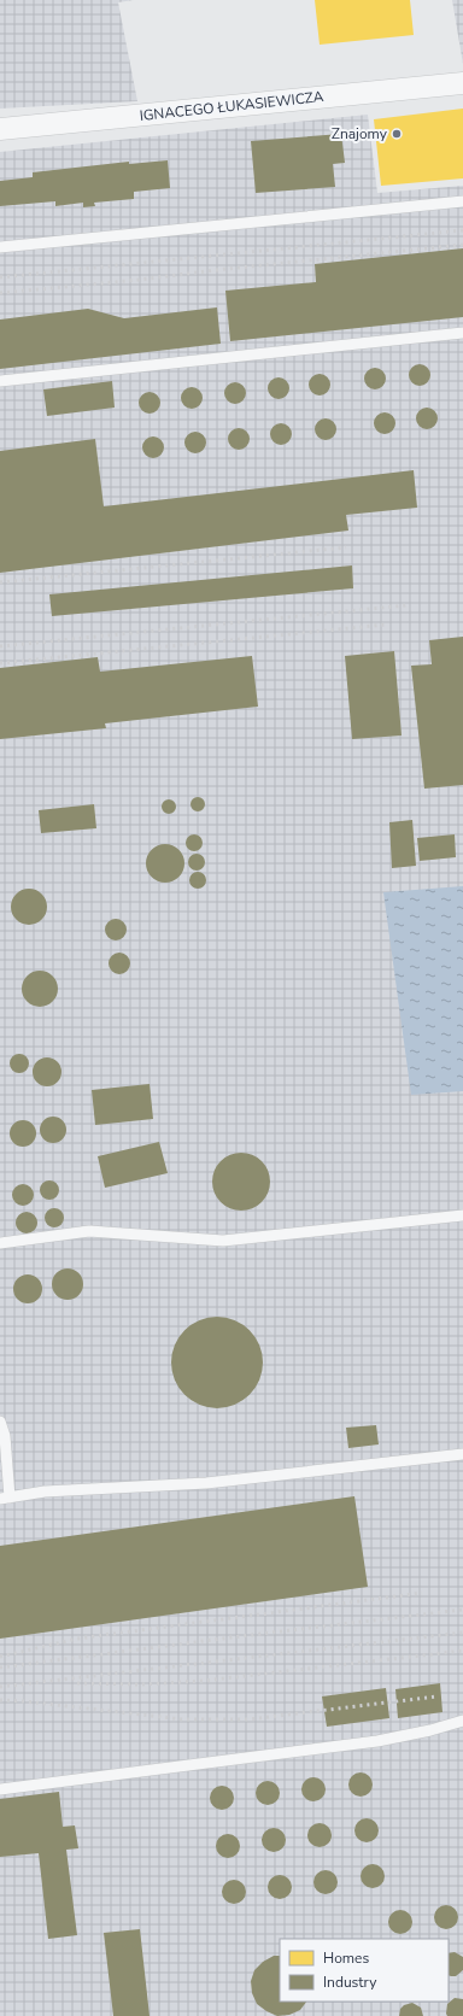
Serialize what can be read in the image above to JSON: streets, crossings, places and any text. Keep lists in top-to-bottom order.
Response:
{
  "streets": {
    "street": ["IGNACEGO ŁUKASIEWICZA"]
  },
  "places": ["Znajomy"],
  "legend": ["Homes", "Industry"]
}
